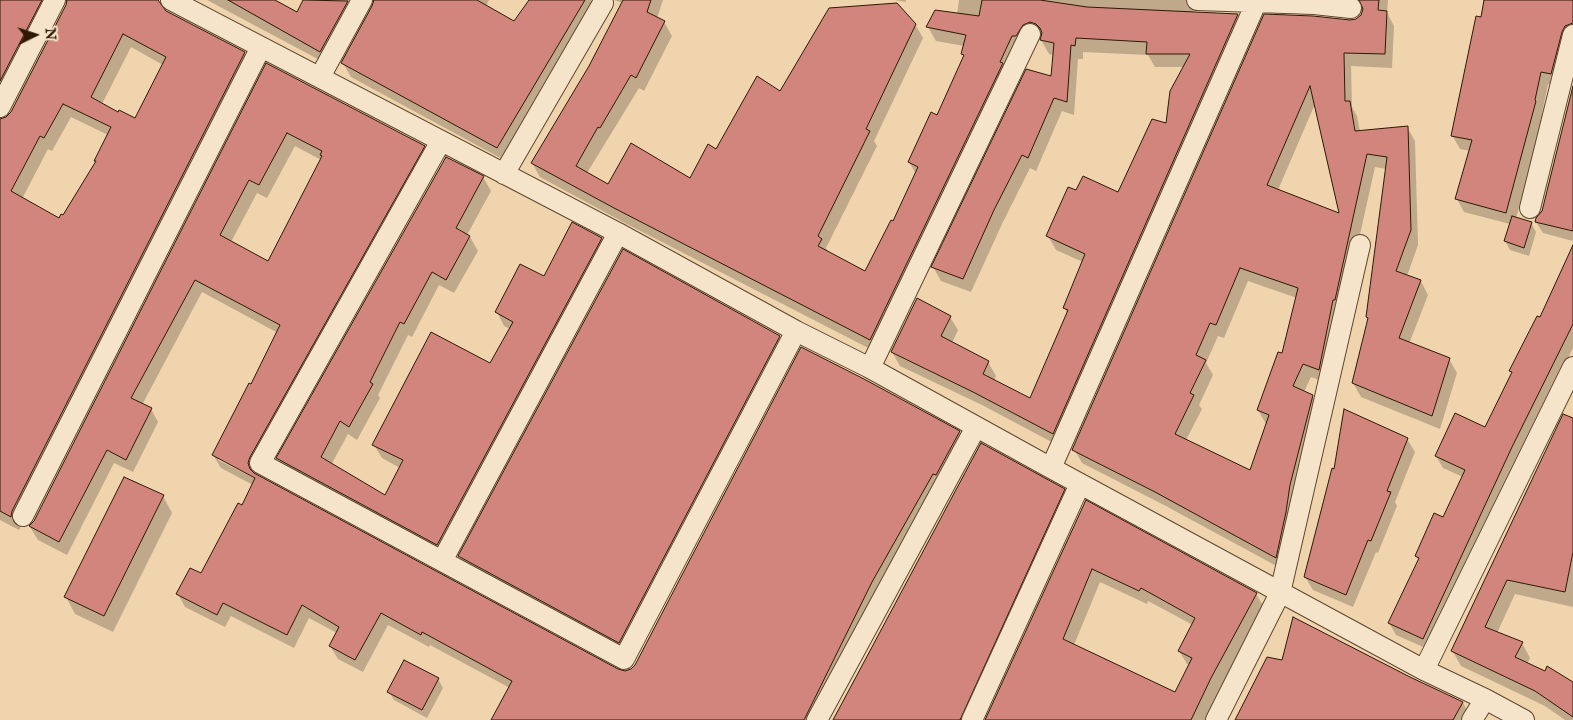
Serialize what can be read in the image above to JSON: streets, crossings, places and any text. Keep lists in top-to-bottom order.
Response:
{
  "north": "right"
}
